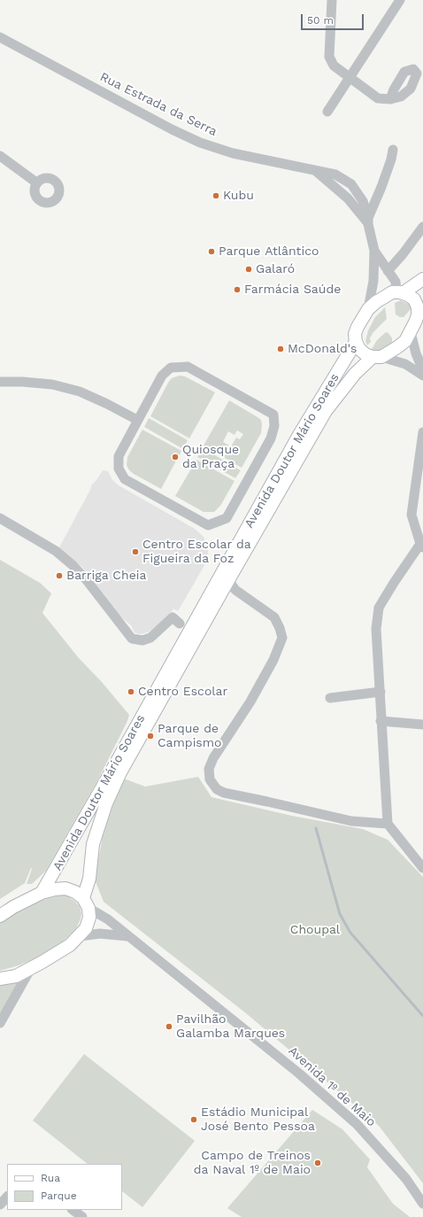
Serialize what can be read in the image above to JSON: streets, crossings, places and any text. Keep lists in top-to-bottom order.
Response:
{
  "streets": {
    "main road": ["Avenida Doutor Mário Soares"],
    "street": ["Rua Estrada da Serra", "Avenida 1º de Maio"]
  },
  "crossings": [
    ["Avenida Doutor Mário Soares", "Avenida 1º de Maio"]
  ],
  "parks": ["Choupal"],
  "places": [
    "Kubu",
    "Parque Atlântico",
    "Galaró",
    "Farmácia Saúde",
    "McDonald's",
    "Quiosque da Praça",
    "Centro Escolar da Figueira da Foz",
    "Barriga Cheia",
    "Centro Escolar",
    "Parque de Campismo",
    "Pavilhão Galamba Marques",
    "Estádio Municipal José Bento Pessoa",
    "Campo de Treinos da Naval 1º de Maio"
  ],
  "legend": ["Rua", "Parque"],
  "scale_bar": "50 m"
}
